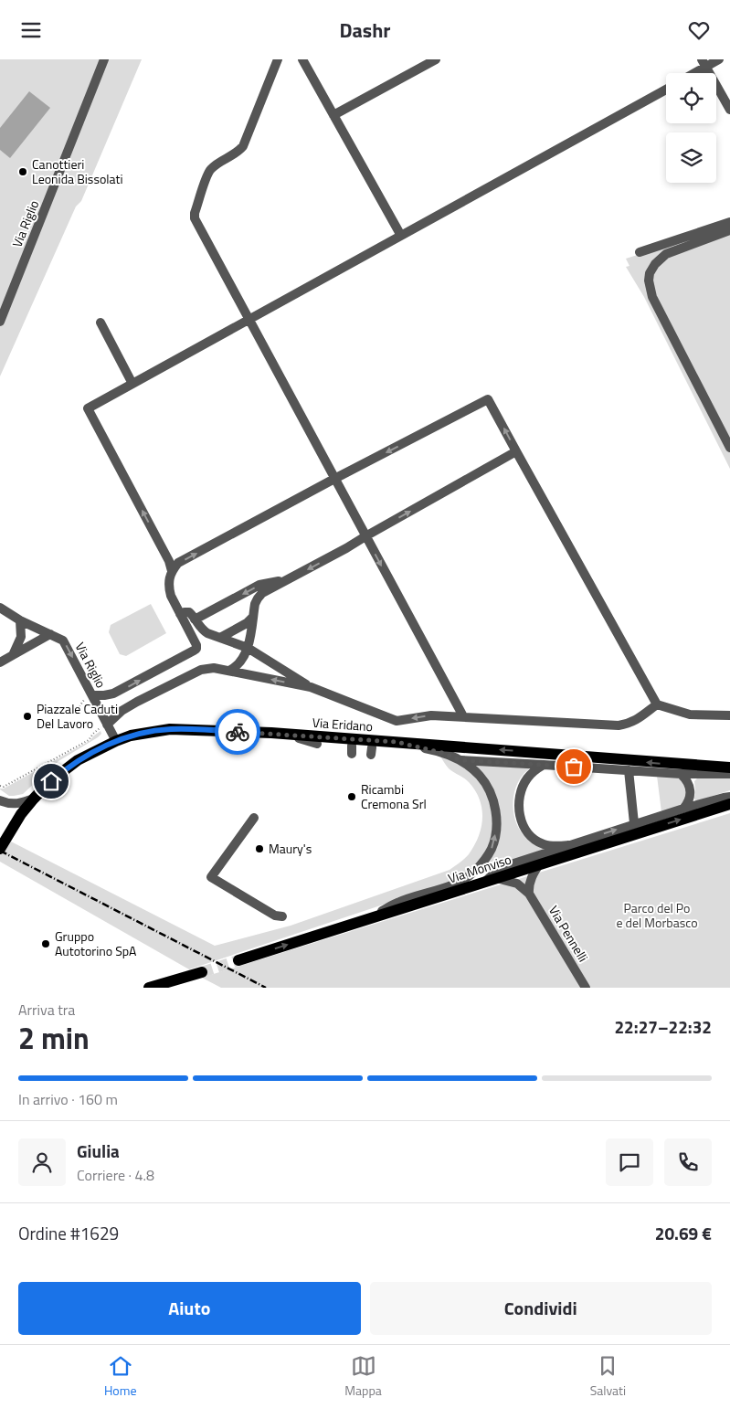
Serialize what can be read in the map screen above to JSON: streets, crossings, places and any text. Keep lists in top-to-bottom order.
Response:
{
  "streets": {
    "main road": ["Via Eridano", "Via Monviso"],
    "street": ["Via Riglio", "Via Pennelli"]
  },
  "crossings": [
    ["Via Riglio", "Via Eridano"],
    ["Via Monviso", "Via Pennelli"]
  ],
  "one_way": ["Via Eridano", "Via Monviso"],
  "parks": ["Parco del Po e del Morbasco"],
  "places": [
    "Canottieri Leonida Bissolati",
    "Piazzale Caduti Del Lavoro",
    "Ricambi Cremona Srl",
    "Maury's",
    "Gruppo Autotorino SpA"
  ],
  "page": {
    "header": "Dashr",
    "heading": ["2 min", "Arriva tra", "22:27–22:32"],
    "panel": [
      "Giulia",
      "Corriere · 4.8",
      "Ordine #1629",
      "20.69 €"
    ],
    "bar": "In arrivo · 160 m",
    "buttons": ["Aiuto", "Condividi"],
    "tabs": ["Home", "Mappa", "Salvati"]
  }
}
